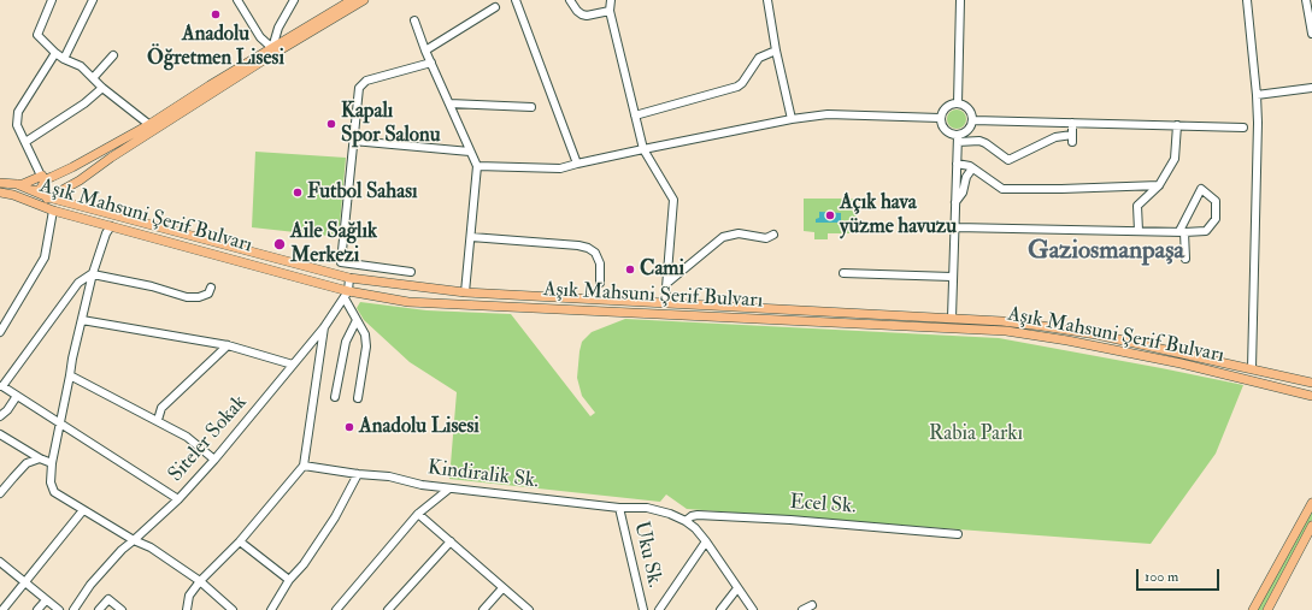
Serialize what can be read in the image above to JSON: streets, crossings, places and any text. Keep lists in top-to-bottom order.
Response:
{
  "streets": {
    "main road": ["Aşık Mahsuni Şerif Bulvarı"],
    "street": [
      "Siteler Sokak",
      "Kindiralik Sk.",
      "Ecel Sk.",
      "Uku Sk."
    ]
  },
  "crossings": [
    ["Aşık Mahsuni Şerif Bulvarı", "Siteler Sokak"],
    ["Kindiralik Sk.", "Ecel Sk."],
    ["Kindiralik Sk.", "Uku Sk."]
  ],
  "districts": ["Gaziosmanpaşa"],
  "parks": ["Rabia Parkı"],
  "places": [
    "Anadolu Öğretmen Lisesi",
    "Kapalı Spor Salonu",
    "Futbol Sahası",
    "Açık hava yüzme havuzu",
    "Aile Sağlık Merkezi",
    "Cami",
    "Anadolu Lisesi"
  ],
  "scale_bar": "100 m"
}
